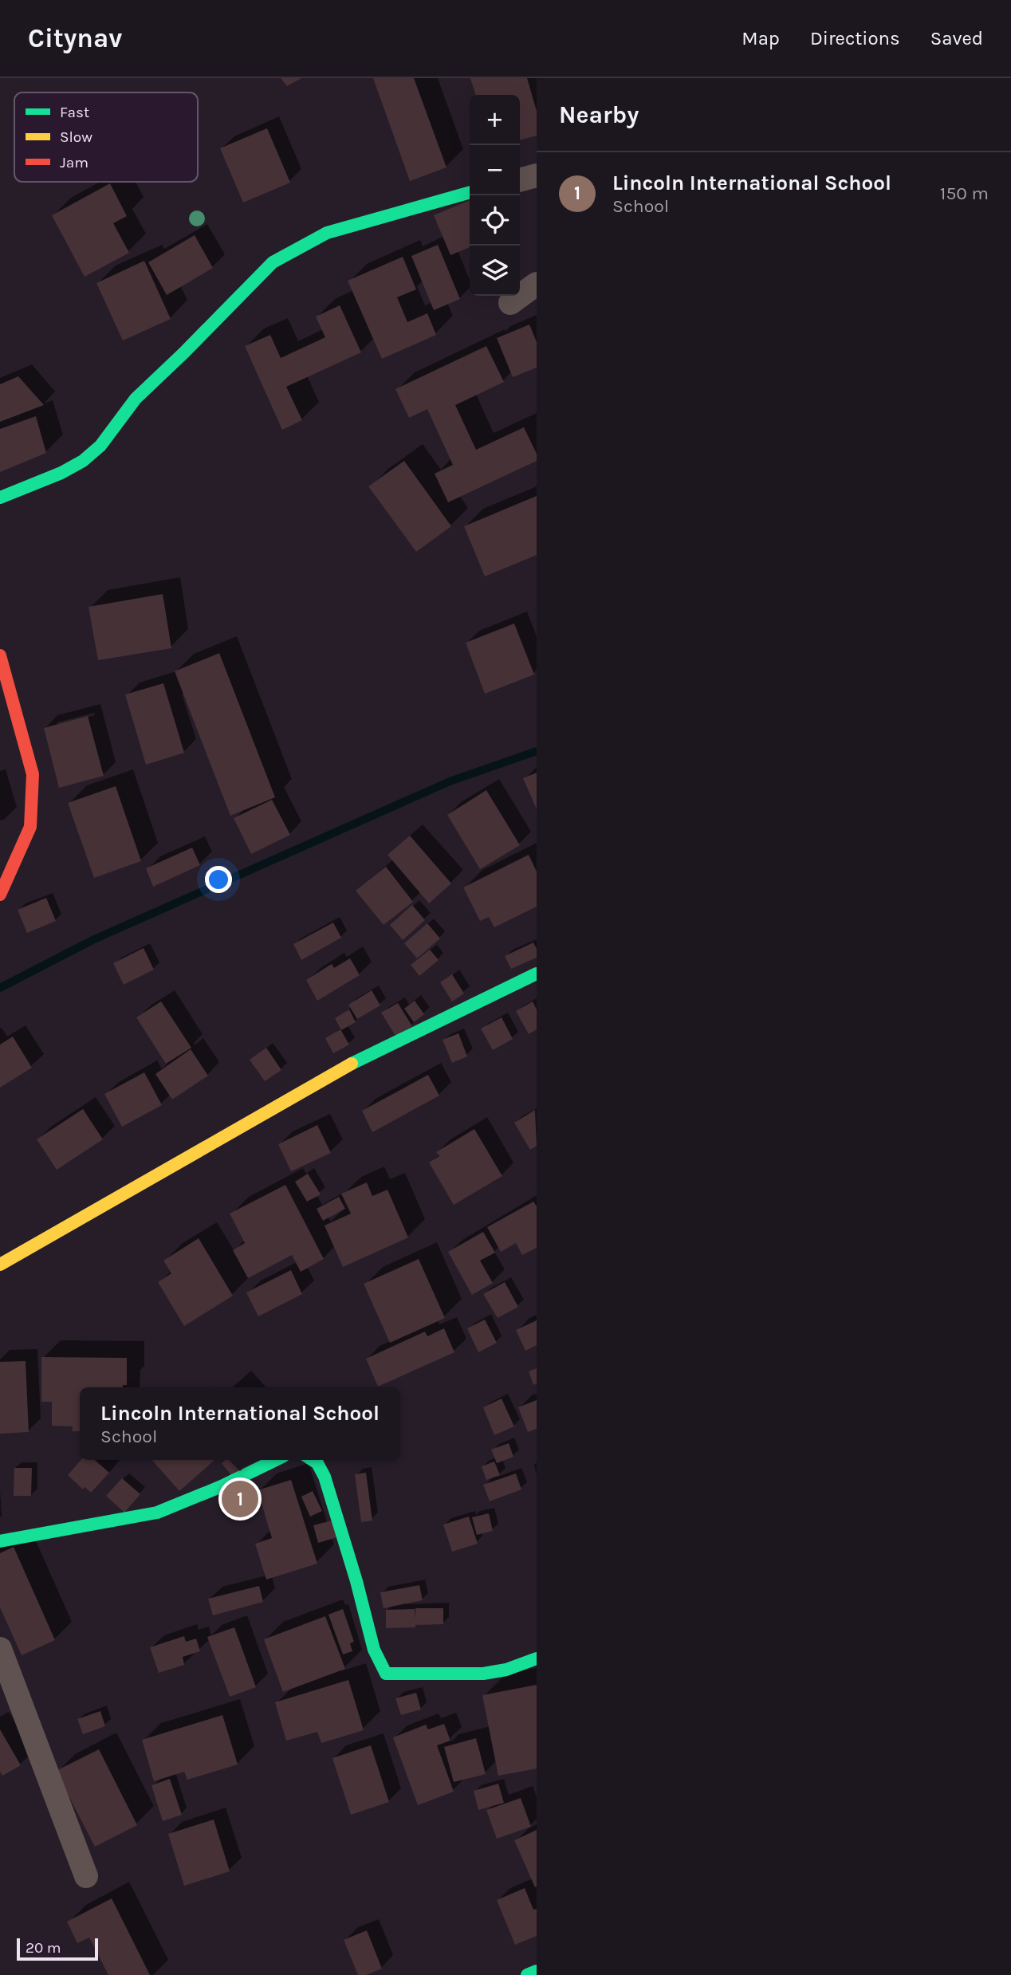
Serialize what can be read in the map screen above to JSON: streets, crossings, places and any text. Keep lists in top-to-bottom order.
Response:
{
  "legend": ["Fast", "Slow", "Jam"],
  "scale_bar": "20 m",
  "page": {
    "header": "Citynav",
    "nav": ["Map", "Directions", "Saved"],
    "heading": "Nearby",
    "map_buttons": ["+", "−"],
    "list": [
      {
        "mark": "1",
        "name": "Lincoln International School",
        "note": "School",
        "value": "150 m"
      }
    ],
    "popup": ["Lincoln International School", "School"],
    "pins": "1",
    "scale": "20 m"
  }
}
